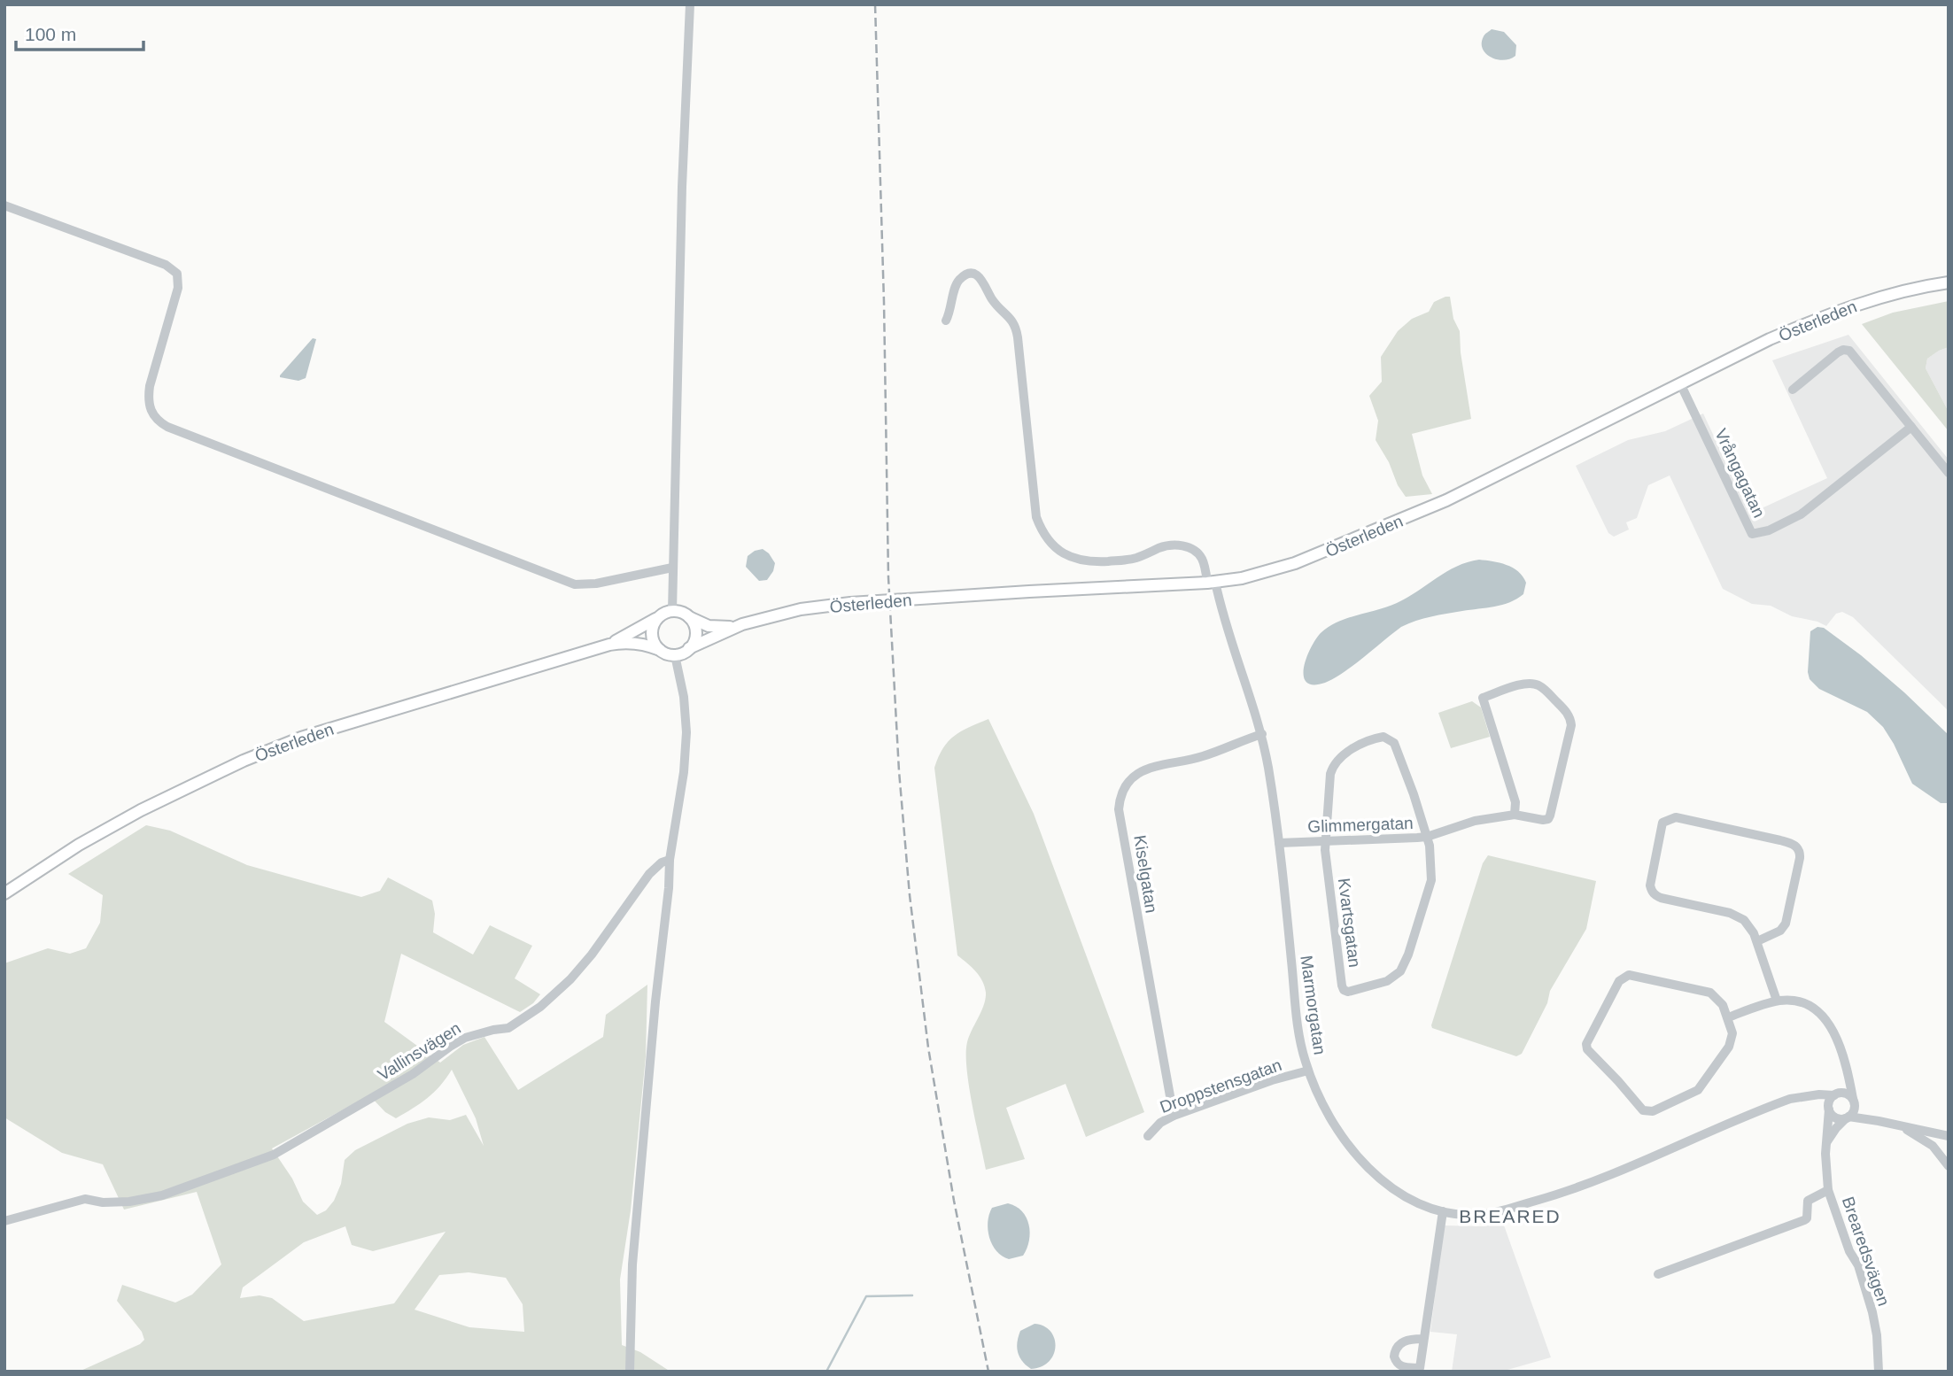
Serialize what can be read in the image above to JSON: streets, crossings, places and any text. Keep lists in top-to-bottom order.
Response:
{
  "streets": {
    "main road": ["Österleden"],
    "street": [
      "Vrångagatan",
      "Glimmergatan",
      "Kiselgatan",
      "Kvartsgatan",
      "Marmorgatan",
      "Vallinsvägen",
      "Droppstensgatan",
      "Brearedsvägen"
    ]
  },
  "crossings": [
    ["Österleden", "Vrångagatan"],
    ["Österleden", "Marmorgatan"],
    ["Glimmergatan", "Kvartsgatan"],
    ["Glimmergatan", "Marmorgatan"],
    ["Kiselgatan", "Marmorgatan"],
    ["Kiselgatan", "Droppstensgatan"],
    ["Marmorgatan", "Droppstensgatan"],
    ["Marmorgatan", "Brearedsvägen"]
  ],
  "districts": ["BREARED"],
  "scale_bar": "100 m"
}
